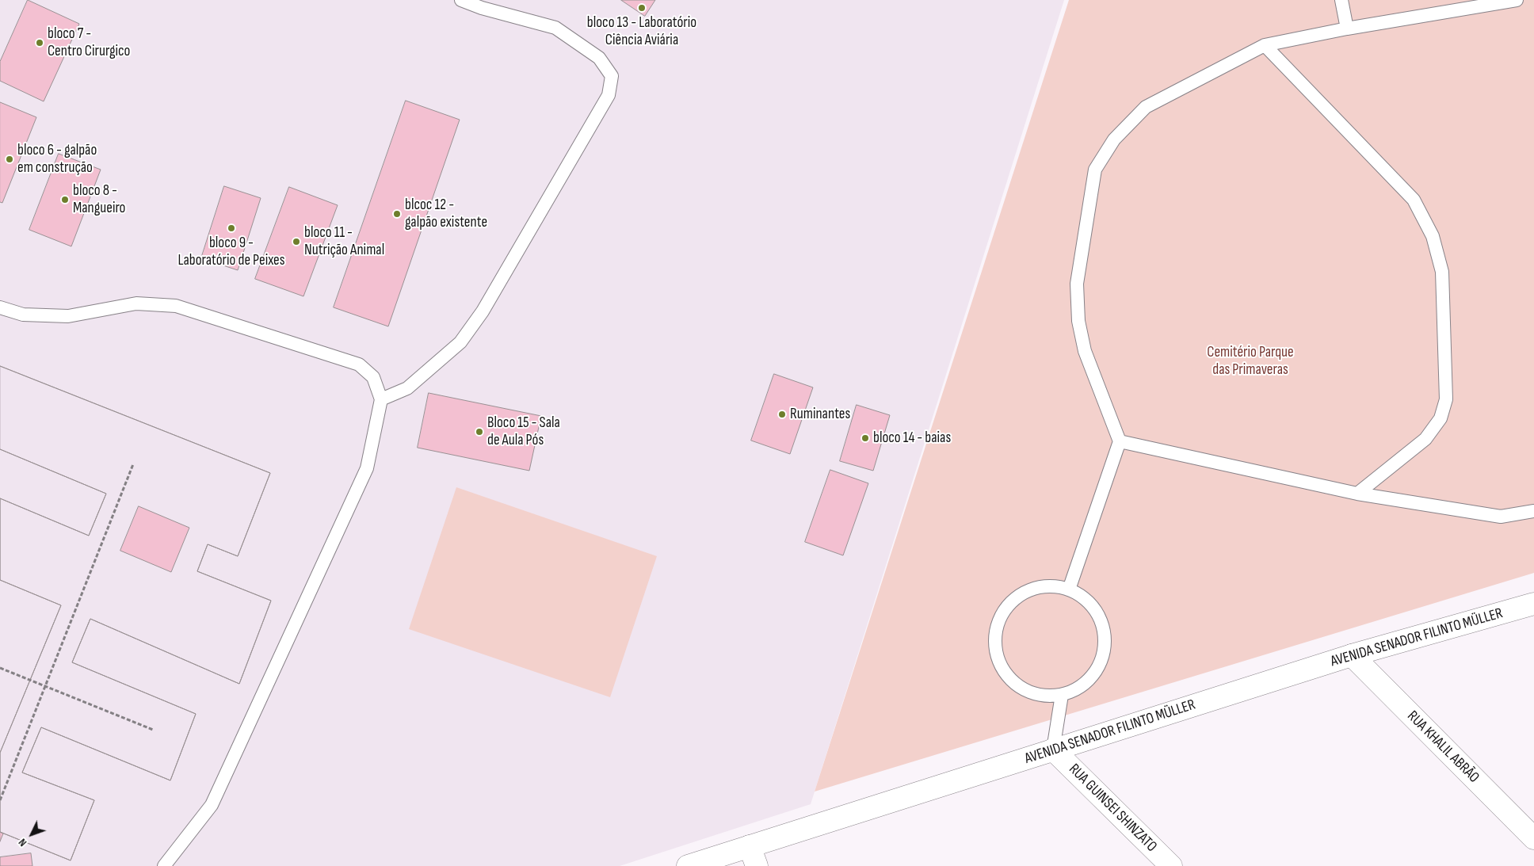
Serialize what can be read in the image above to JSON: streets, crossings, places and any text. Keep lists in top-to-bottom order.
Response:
{
  "streets": {
    "street": ["AVENIDA SENADOR FILINTO MÜLLER", "RUA KHALIL ABRÃO", "RUA GUINSEI SHINZATO"]
  },
  "crossings": [
    ["AVENIDA SENADOR FILINTO MÜLLER", "RUA KHALIL ABRÃO"],
    ["AVENIDA SENADOR FILINTO MÜLLER", "RUA GUINSEI SHINZATO"]
  ],
  "parks": ["Cemitério Parque das Primaveras"],
  "places": [
    "bloco 13 - Laboratório Ciência Aviária",
    "bloco 7 - Centro Cirurgico",
    "bloco 6 - galpão em construção",
    "bloco 8 - Mangueiro",
    "blcoc 12 - galpão existente",
    "bloco 9 - Laboratório de Peixes",
    "bloco 11 - Nutrição Animal",
    "Ruminantes",
    "Bloco 15 - Sala de Aula Pós",
    "bloco 14 - baias"
  ],
  "north": "bottom left"
}
